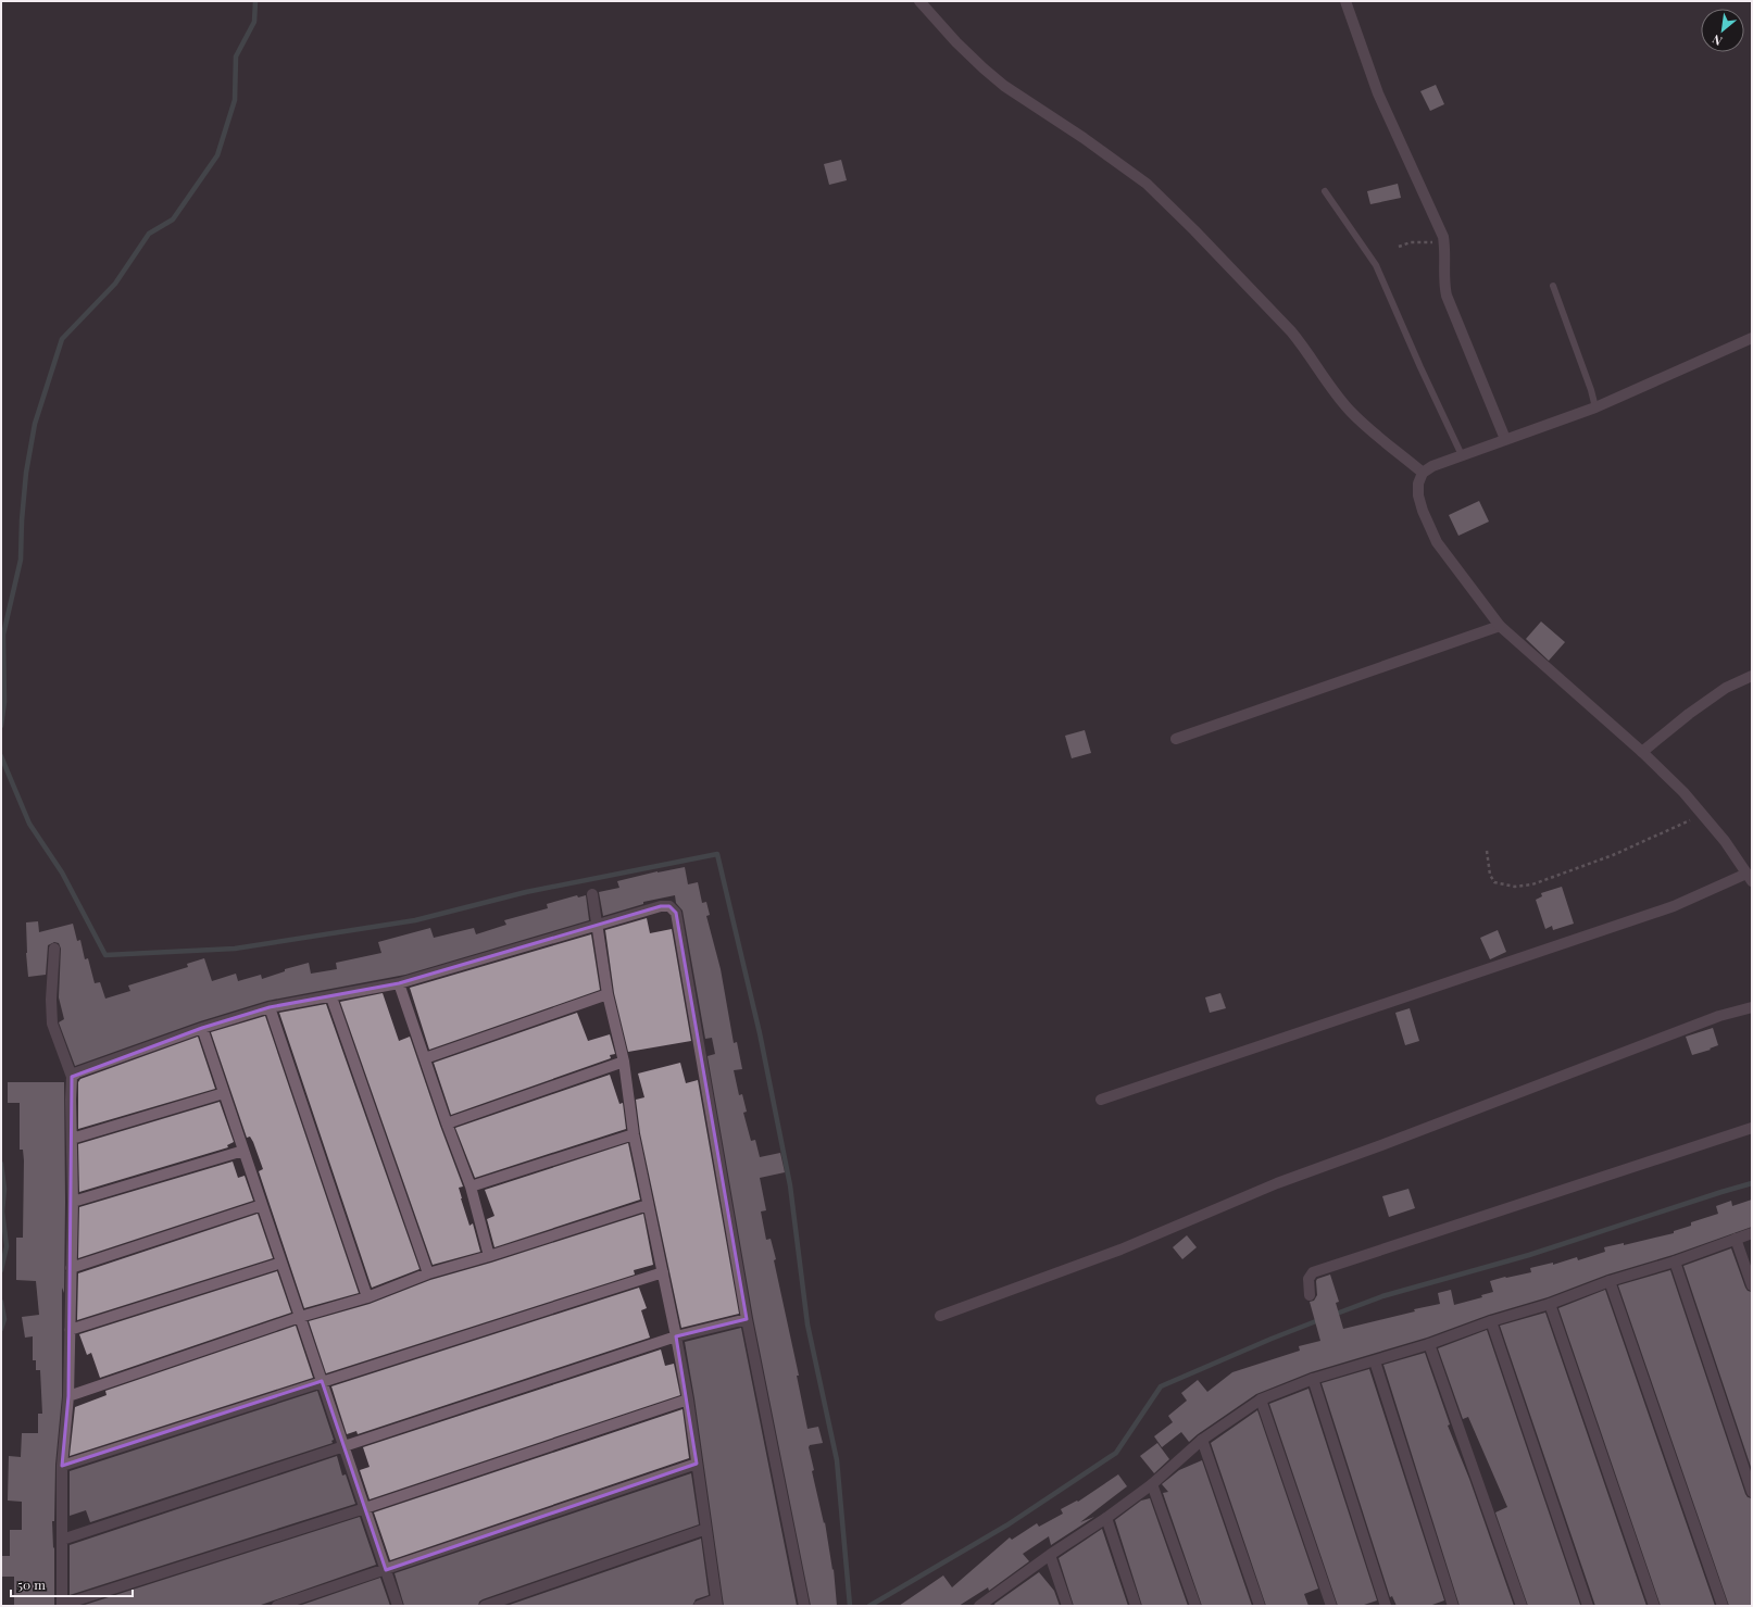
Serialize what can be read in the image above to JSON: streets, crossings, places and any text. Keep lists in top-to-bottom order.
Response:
{
  "scale_bar": "50 m",
  "north": "bottom left"
}
